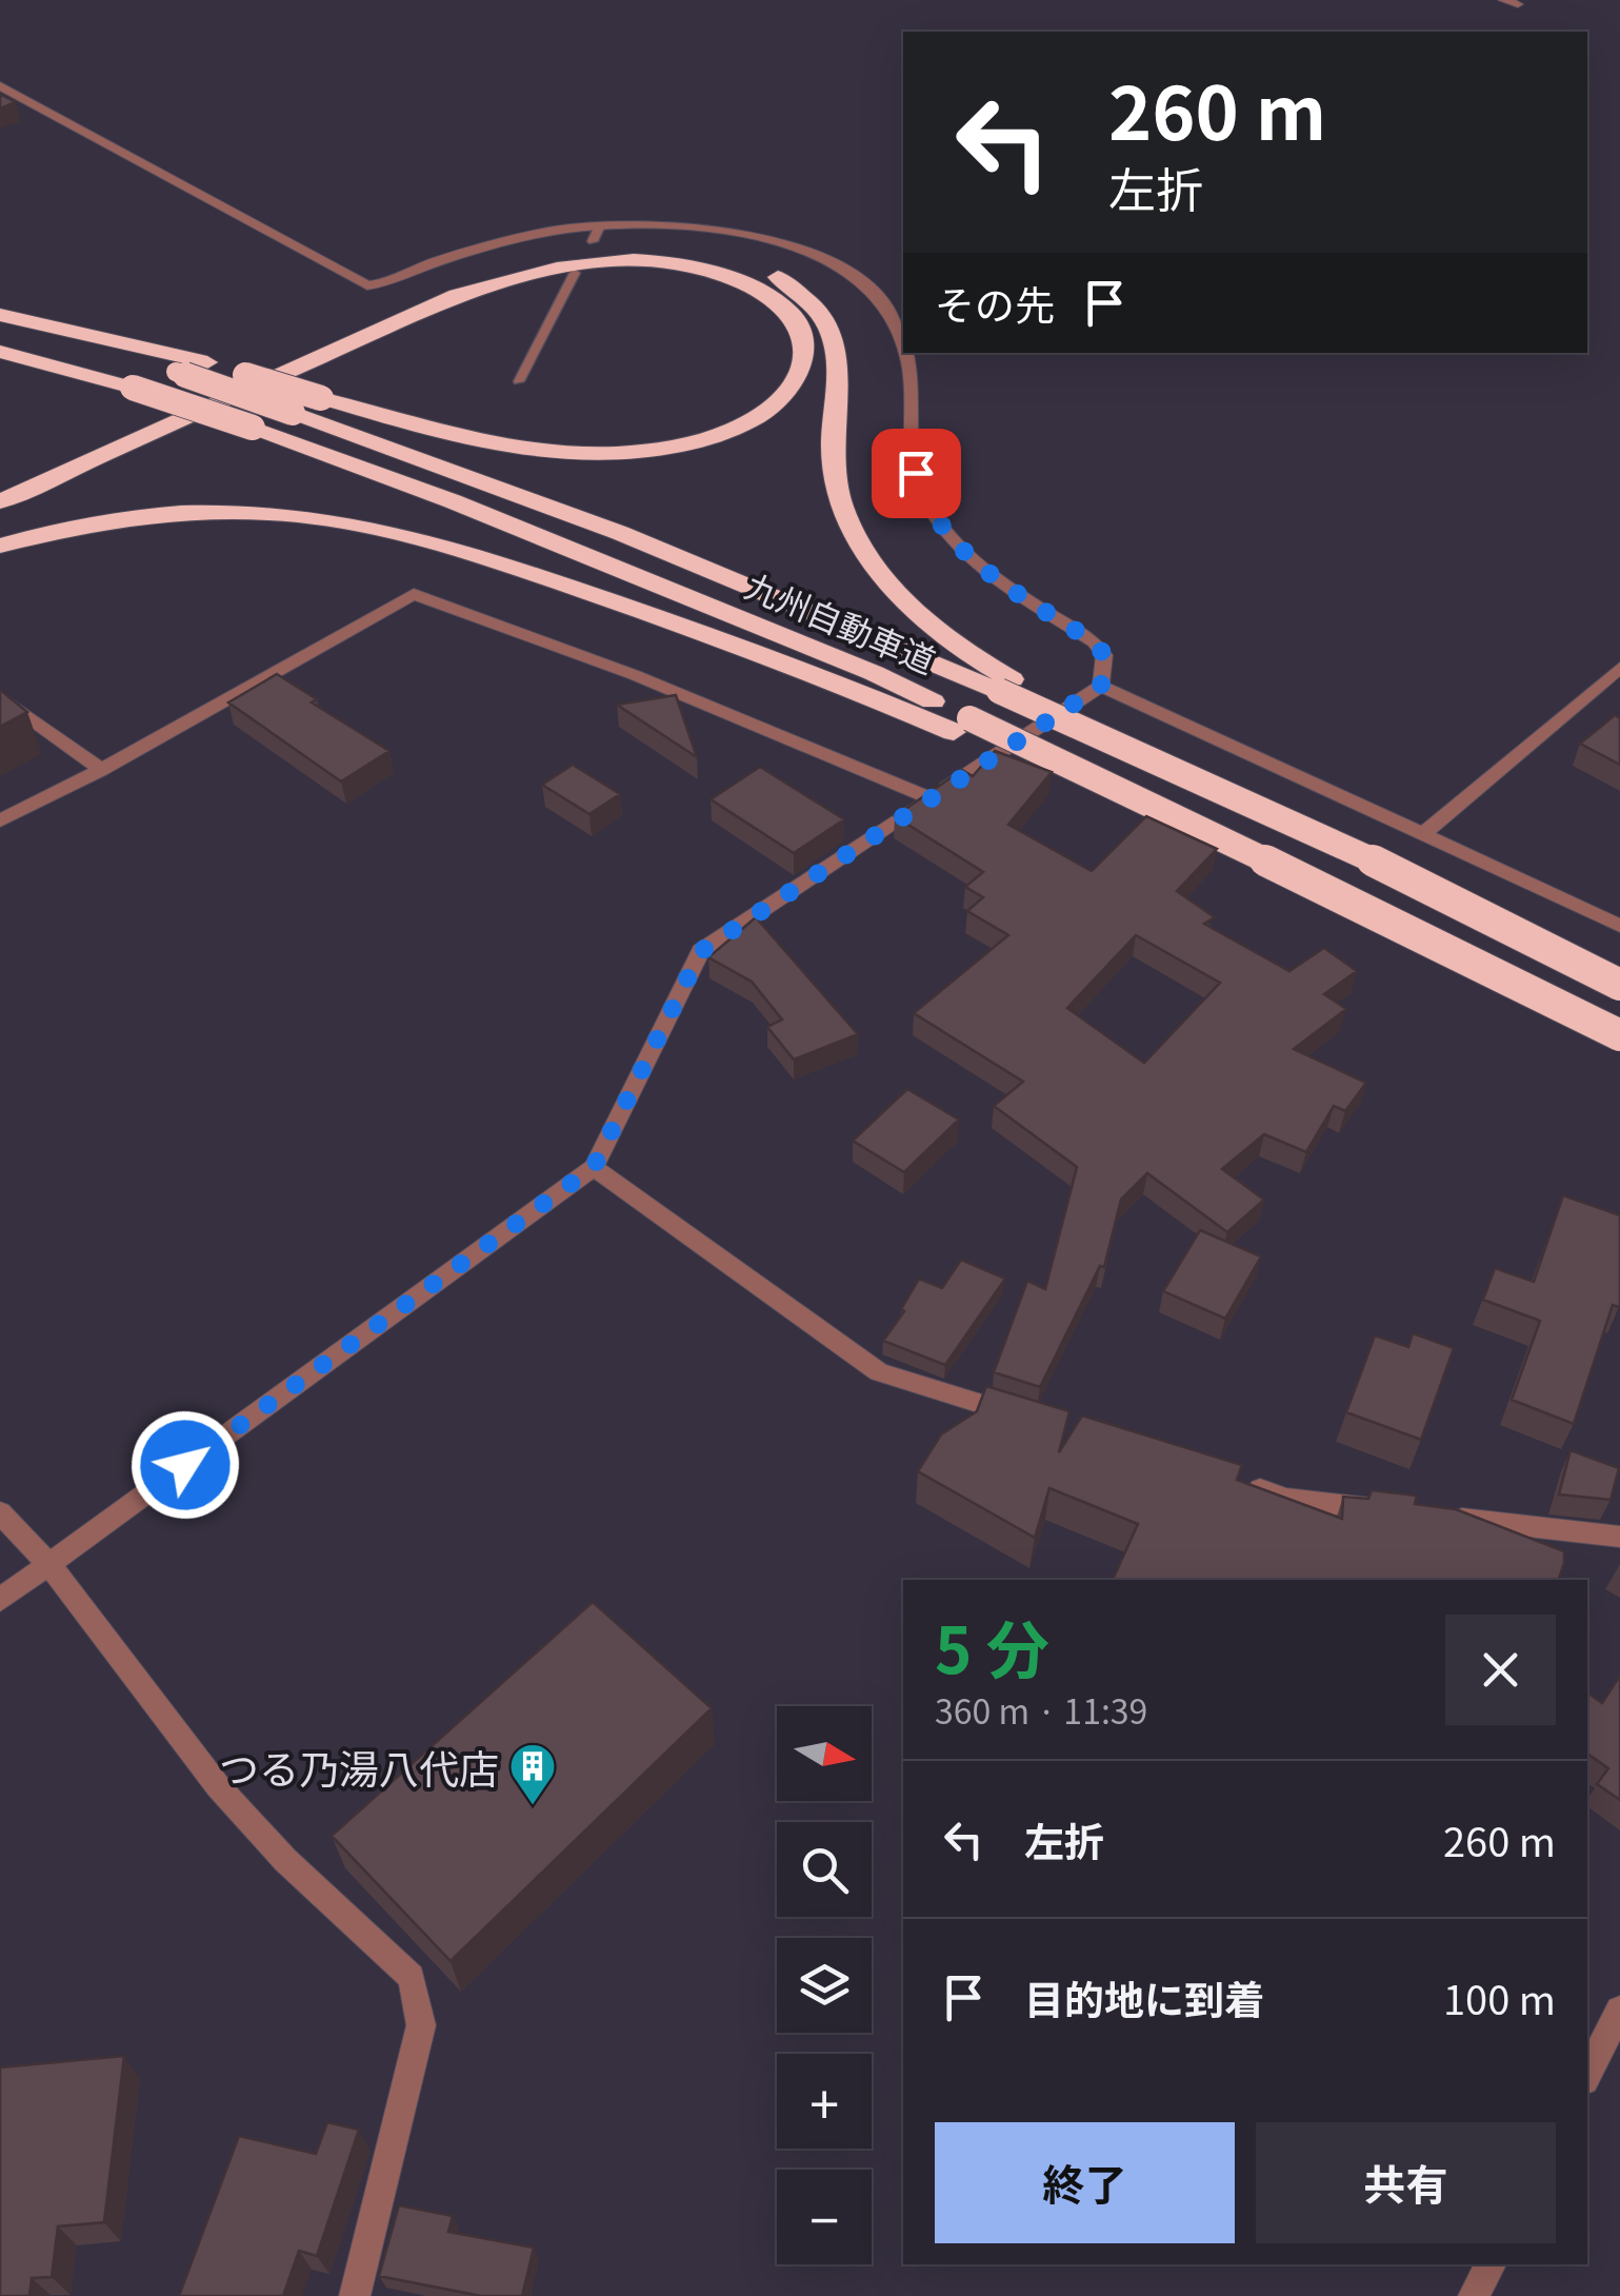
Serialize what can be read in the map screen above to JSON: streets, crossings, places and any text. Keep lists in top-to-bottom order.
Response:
{
  "streets": {
    "highway": ["九州自動車道"]
  },
  "places": {
    "building": ["つる乃湯八代店"]
  },
  "north": "right",
  "page": {
    "turn": ["260 m", "左折"],
    "then": "その先",
    "heading": ["5 分", "360 m · 11:39"],
    "map_buttons": ["+", "−"],
    "list": [
      {
        "name": "左折",
        "value": "260 m"
      },
      {
        "name": "目的地に到着",
        "value": "100 m"
      }
    ],
    "buttons": ["終了", "共有"]
  }
}
